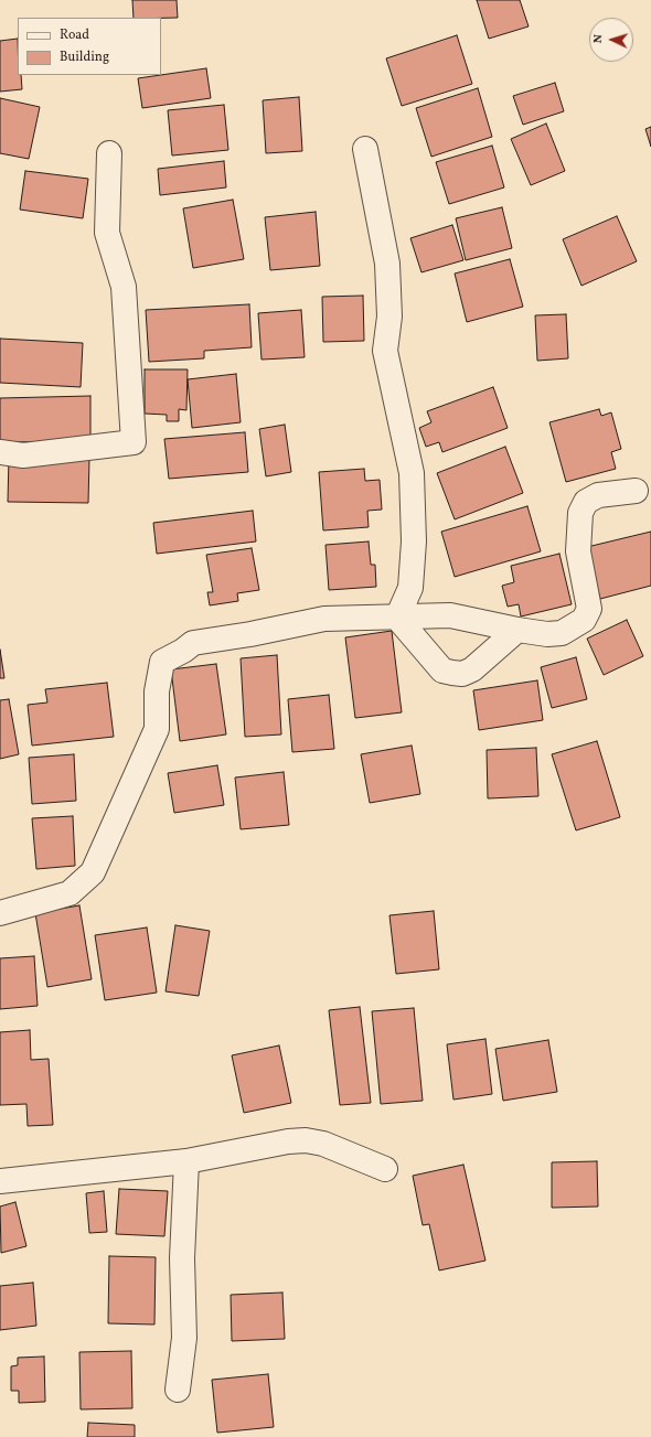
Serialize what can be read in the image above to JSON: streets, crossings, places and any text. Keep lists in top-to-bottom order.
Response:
{
  "legend": ["Road", "Building"],
  "north": "left"
}
